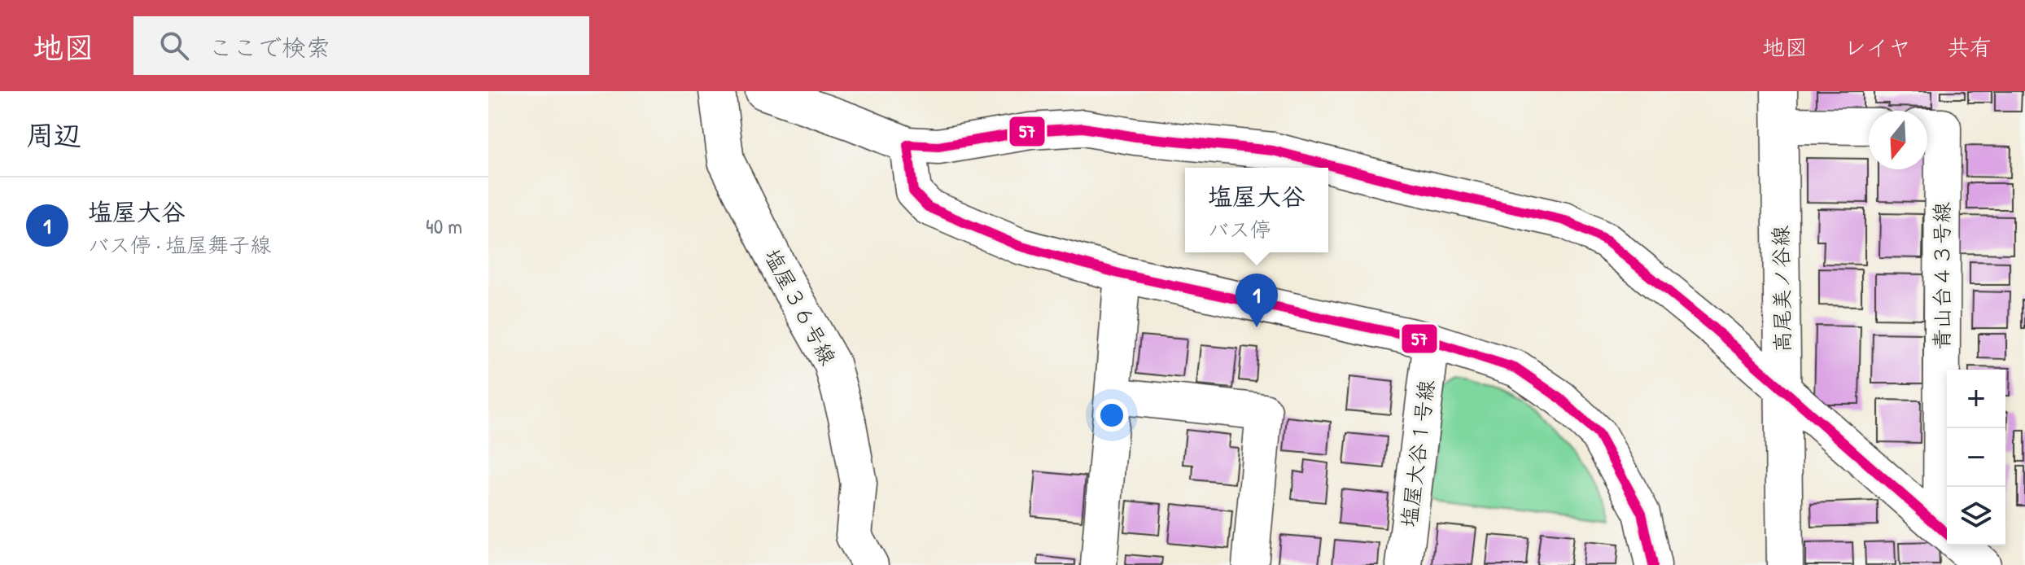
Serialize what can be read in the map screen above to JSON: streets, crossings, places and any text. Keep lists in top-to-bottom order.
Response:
{
  "streets": {
    "street": [
      "青山台４３号線",
      "高尾美ノ谷線",
      "塩屋３６号線",
      "塩屋大谷１号線"
    ]
  },
  "lines": ["transit line 57"],
  "north": "bottom",
  "page": {
    "header": "地図",
    "search": "ここで検索",
    "nav": ["地図", "レイヤ", "共有"],
    "heading": "周辺",
    "popup": ["塩屋大谷", "バス停"],
    "list": [
      {
        "mark": "1",
        "name": "塩屋大谷",
        "note": "バス停 · 塩屋舞子線",
        "value": "40 m"
      }
    ],
    "pins": "1",
    "map_buttons": ["+", "−"]
  }
}
